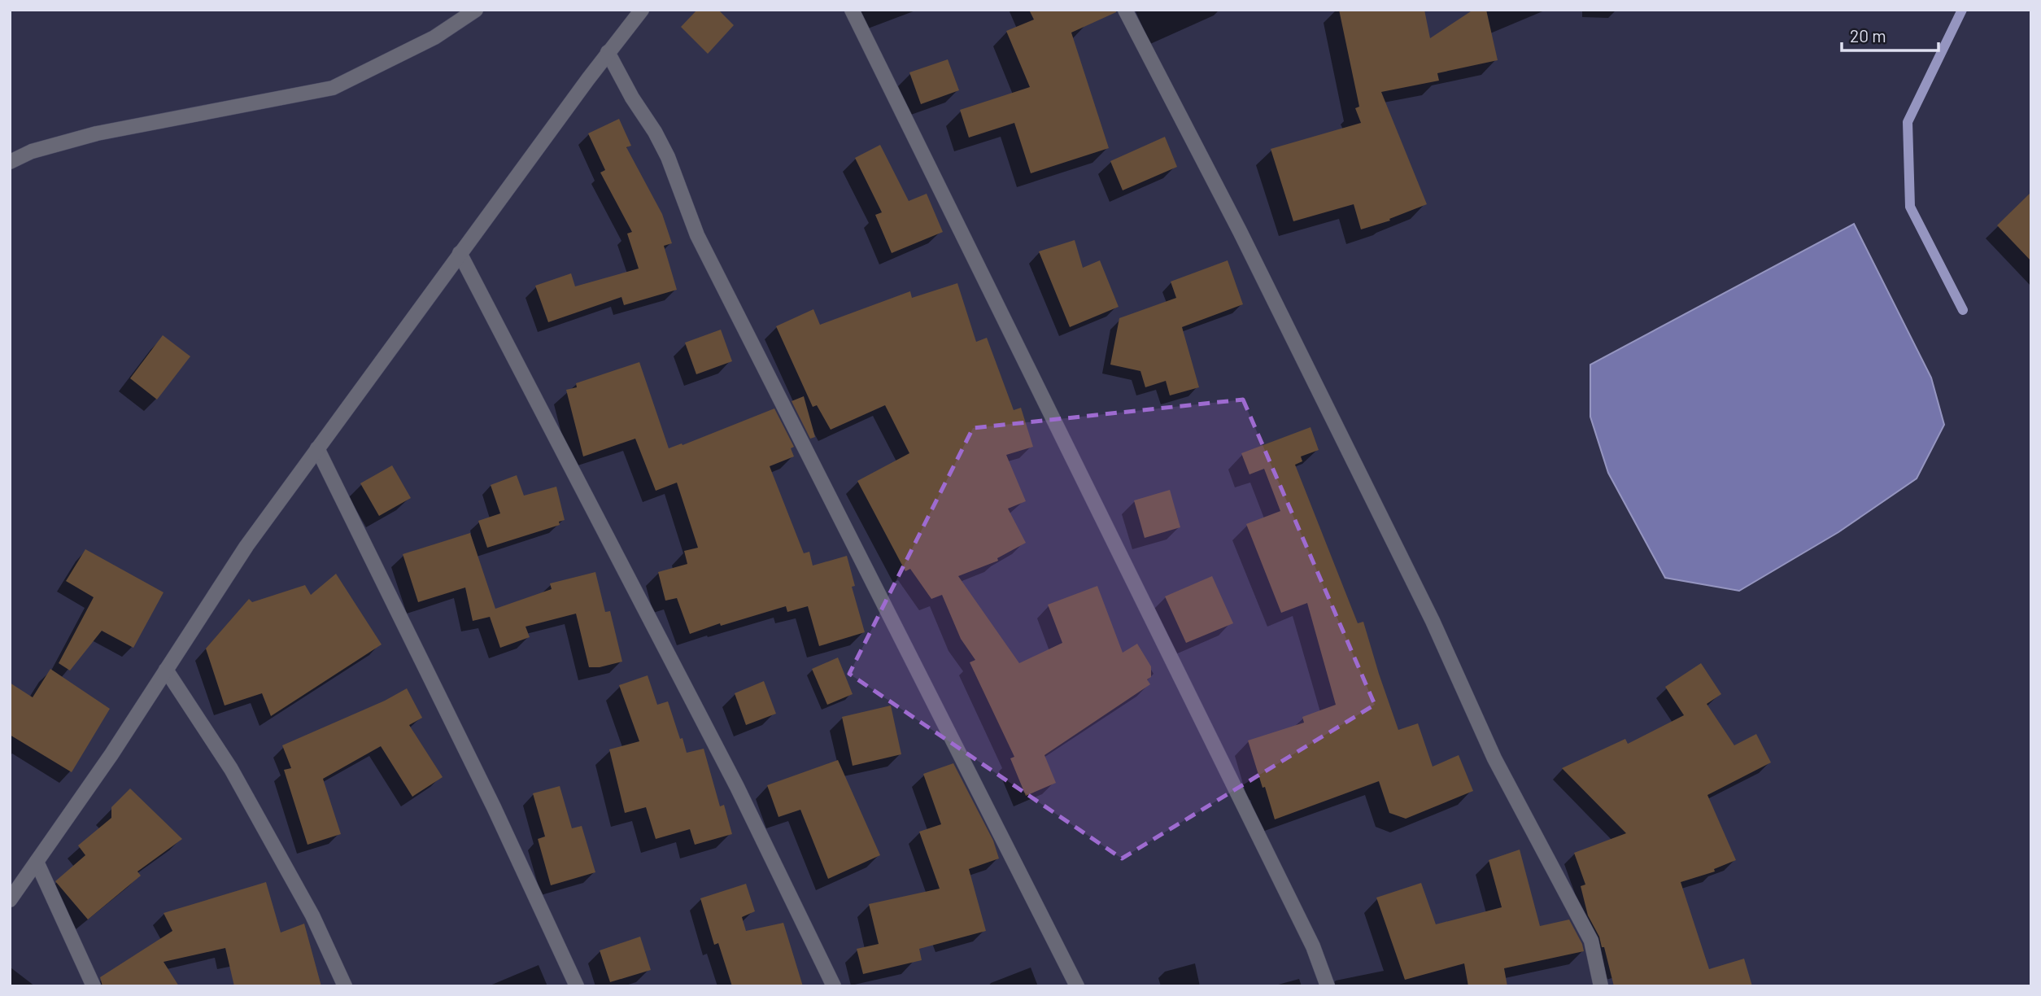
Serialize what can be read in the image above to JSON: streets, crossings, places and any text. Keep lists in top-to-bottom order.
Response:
{
  "scale_bar": "20 m"
}
